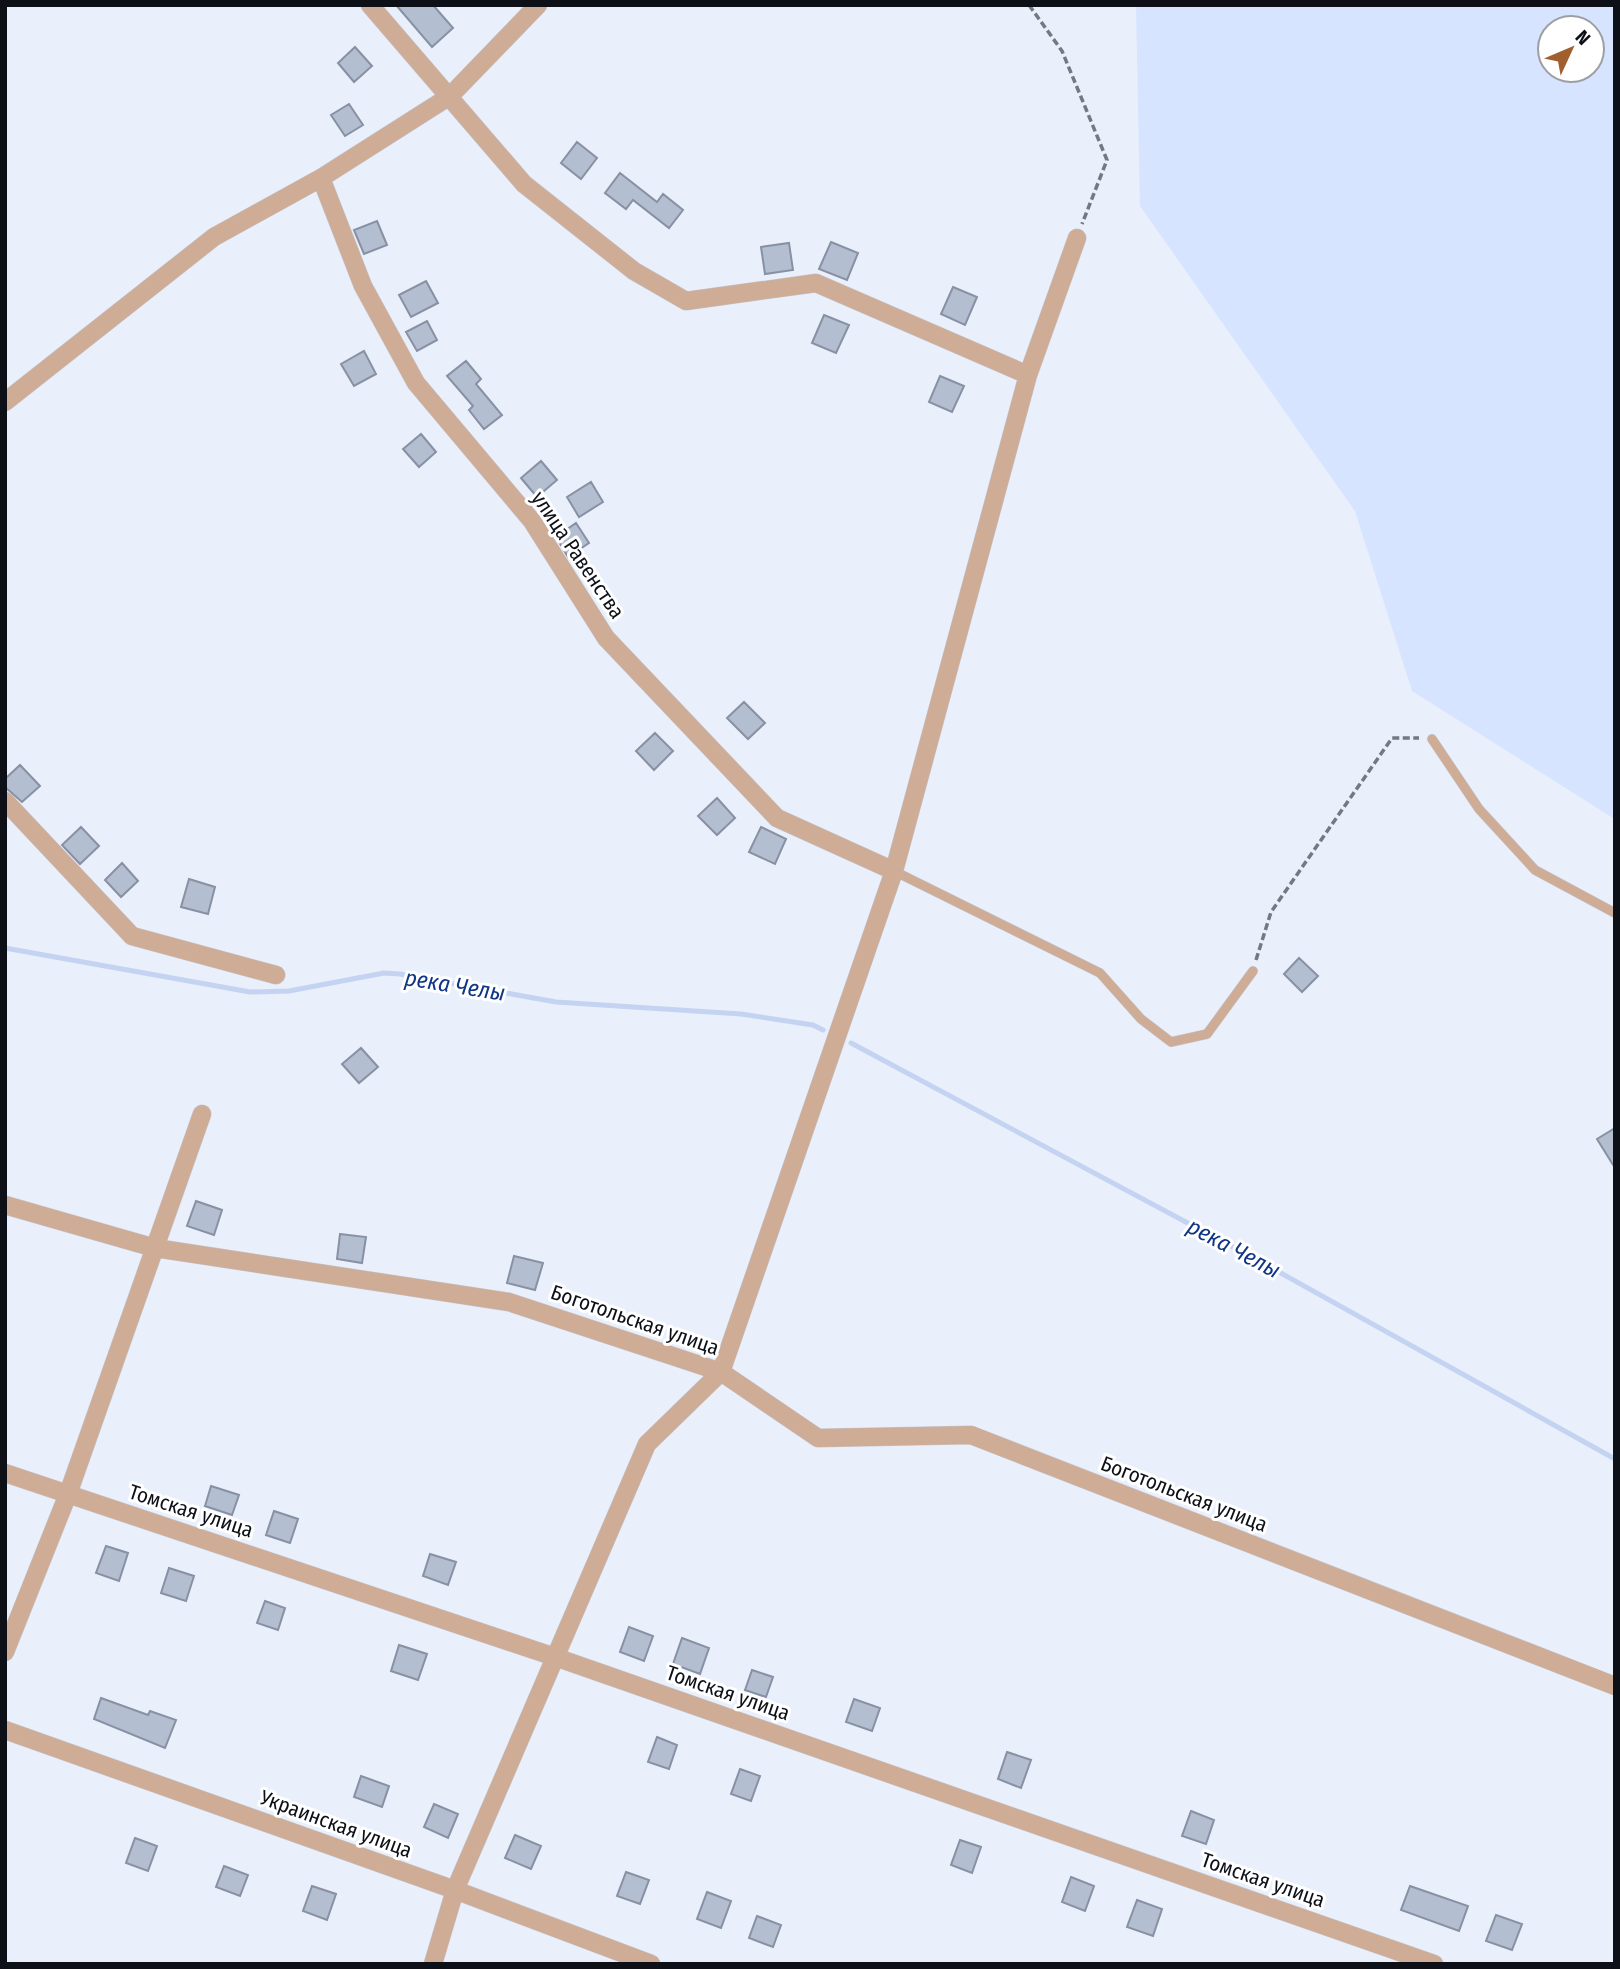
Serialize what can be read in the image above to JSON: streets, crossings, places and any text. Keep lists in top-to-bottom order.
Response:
{
  "streets": {
    "street": [
      "улица Равенства",
      "Боготольская улица",
      "Томская улица",
      "Украинская улица"
    ]
  },
  "water": ["река Челы"],
  "north": "top right"
}
